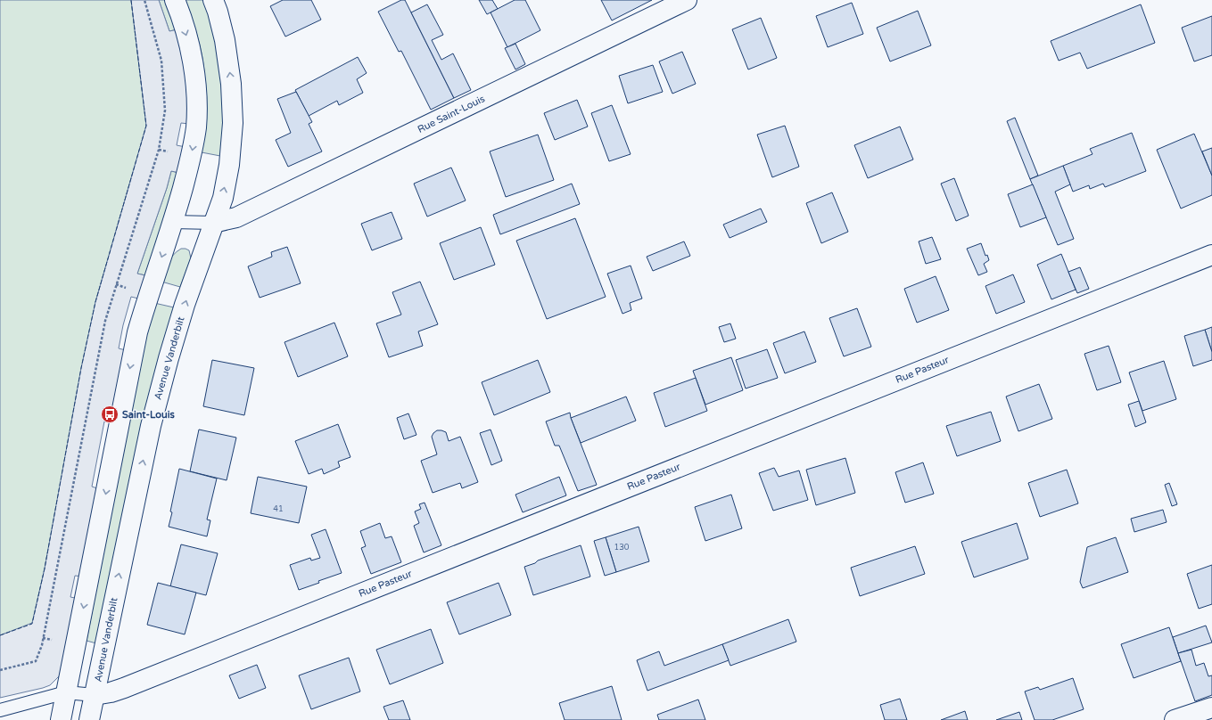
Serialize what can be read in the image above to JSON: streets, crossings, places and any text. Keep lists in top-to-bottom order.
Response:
{
  "streets": {
    "street": ["Rue Saint-Louis", "Avenue Vanderbilt", "Rue Pasteur"]
  },
  "crossings": [
    ["Rue Saint-Louis", "Avenue Vanderbilt"],
    ["Avenue Vanderbilt", "Rue Pasteur"]
  ],
  "places": {
    "bus stop": ["Saint-Louis"]
  },
  "house_numbers": ["41", "130"]
}
